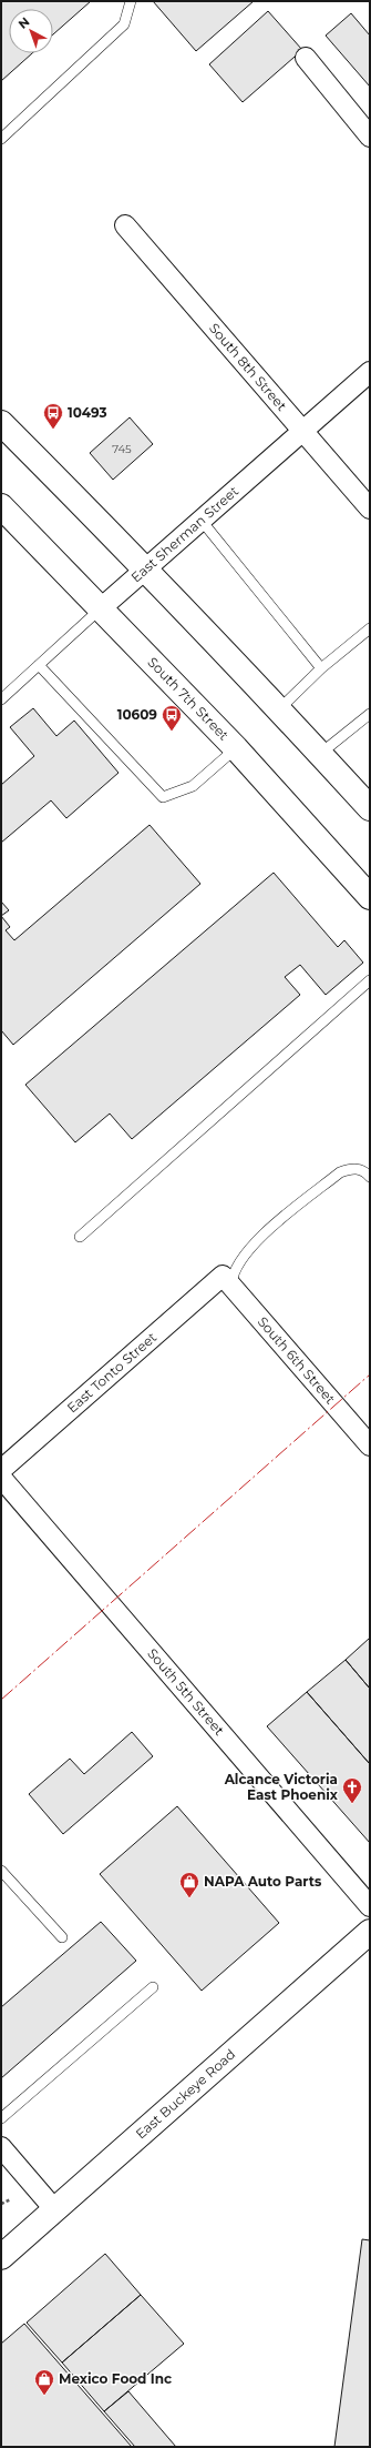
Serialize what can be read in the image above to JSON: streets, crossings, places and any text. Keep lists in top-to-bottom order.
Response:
{
  "streets": {
    "main road": ["South 7th Street", "East Buckeye Road"],
    "street": [
      "South 8th Street",
      "East Sherman Street",
      "South 6th Street",
      "East Tonto Street",
      "South 5th Street"
    ]
  },
  "crossings": [
    ["South 8th Street", "East Sherman Street"],
    ["East Sherman Street", "South 7th Street"],
    ["South 6th Street", "East Tonto Street"]
  ],
  "places": {
    "bus stop": ["10493", "10609"],
    "church": ["Alcance Victoria East Phoenix"],
    "shop": ["NAPA Auto Parts", "Mexico Food Inc"]
  },
  "house_numbers": ["745"],
  "north": "top left"
}
